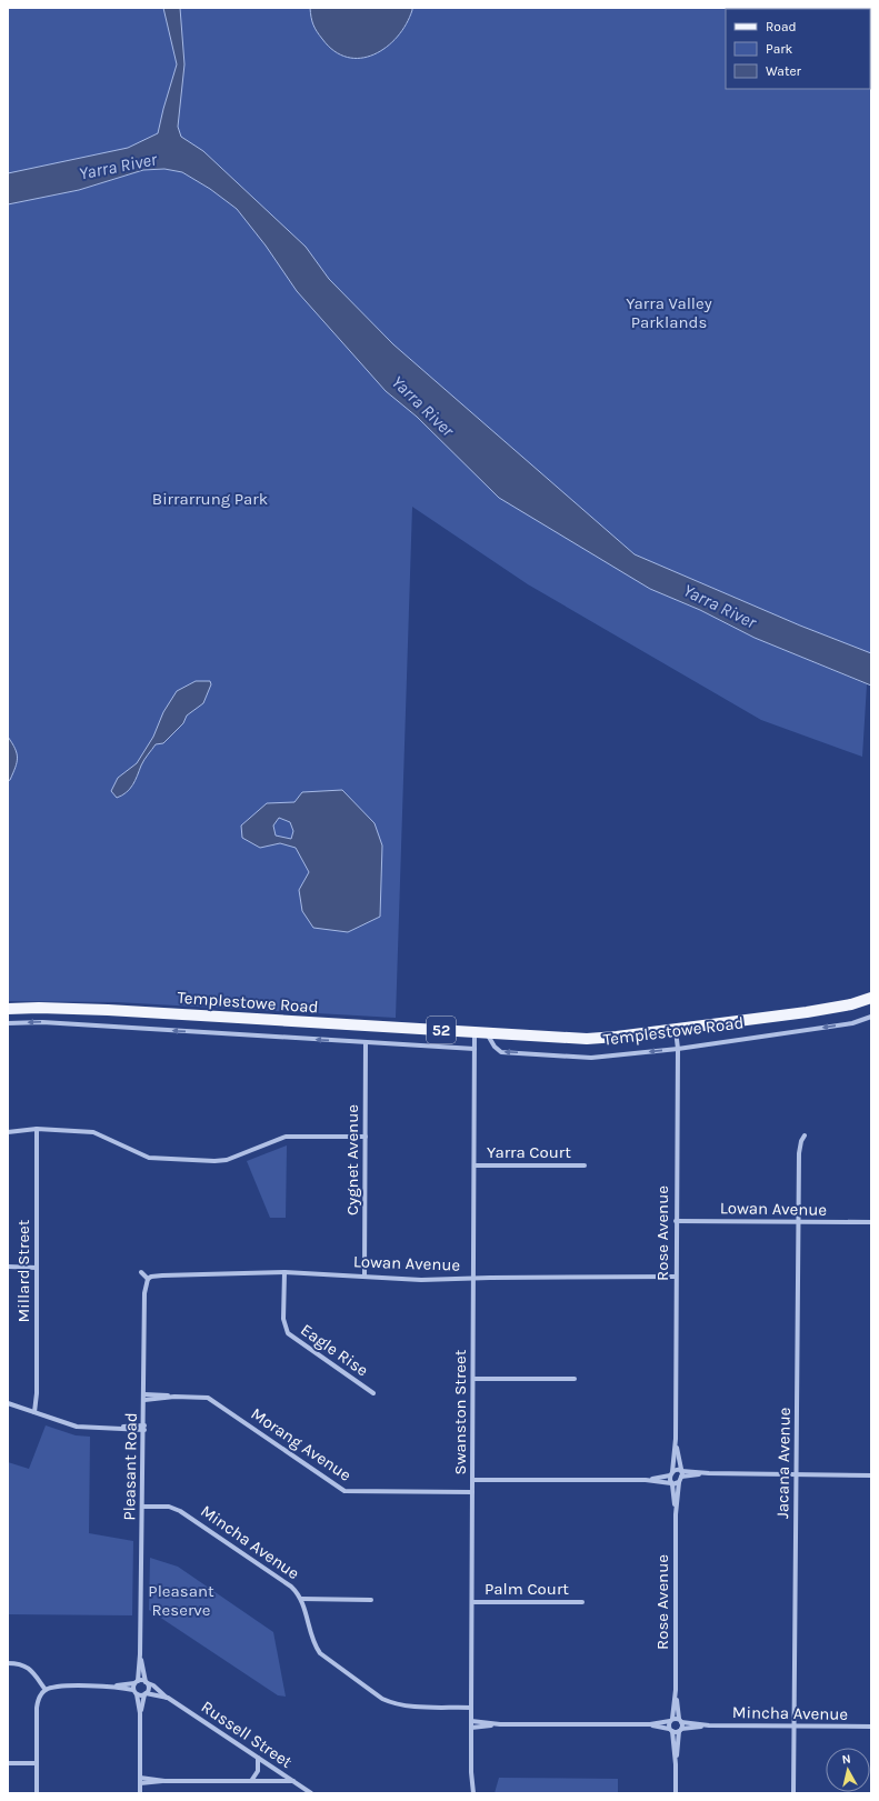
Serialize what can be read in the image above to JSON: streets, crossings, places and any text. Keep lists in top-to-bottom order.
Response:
{
  "streets": {
    "main road": ["Templestowe Road", "52"],
    "street": [
      "Yarra Court",
      "Cygnet Avenue",
      "Lowan Avenue",
      "Rose Avenue",
      "Millard Street",
      "Eagle Rise",
      "Swanston Street",
      "Morang Avenue",
      "Jacana Avenue",
      "Pleasant Road",
      "Mincha Avenue",
      "Palm Court",
      "Russell Street"
    ]
  },
  "crossings": [
    ["Templestowe Road", "Cygnet Avenue"],
    ["Templestowe Road", "Rose Avenue"],
    ["Templestowe Road", "Swanston Street"],
    ["Yarra Court", "Swanston Street"],
    ["Cygnet Avenue", "Lowan Avenue"],
    ["Lowan Avenue", "Rose Avenue"],
    ["Lowan Avenue", "Eagle Rise"],
    ["Lowan Avenue", "Swanston Street"],
    ["Lowan Avenue", "Jacana Avenue"],
    ["Lowan Avenue", "Pleasant Road"],
    ["Rose Avenue", "Mincha Avenue"],
    ["Swanston Street", "Morang Avenue"],
    ["Swanston Street", "Mincha Avenue"],
    ["Swanston Street", "Palm Court"],
    ["Morang Avenue", "Pleasant Road"],
    ["Jacana Avenue", "Mincha Avenue"],
    ["Pleasant Road", "Mincha Avenue"],
    ["Pleasant Road", "Russell Street"]
  ],
  "water": ["Yarra River"],
  "parks": ["Yarra Valley Parklands", "Birrarrung Park", "Pleasant Reserve"],
  "legend": ["Road", "Park", "Water"],
  "north": "top"
}
